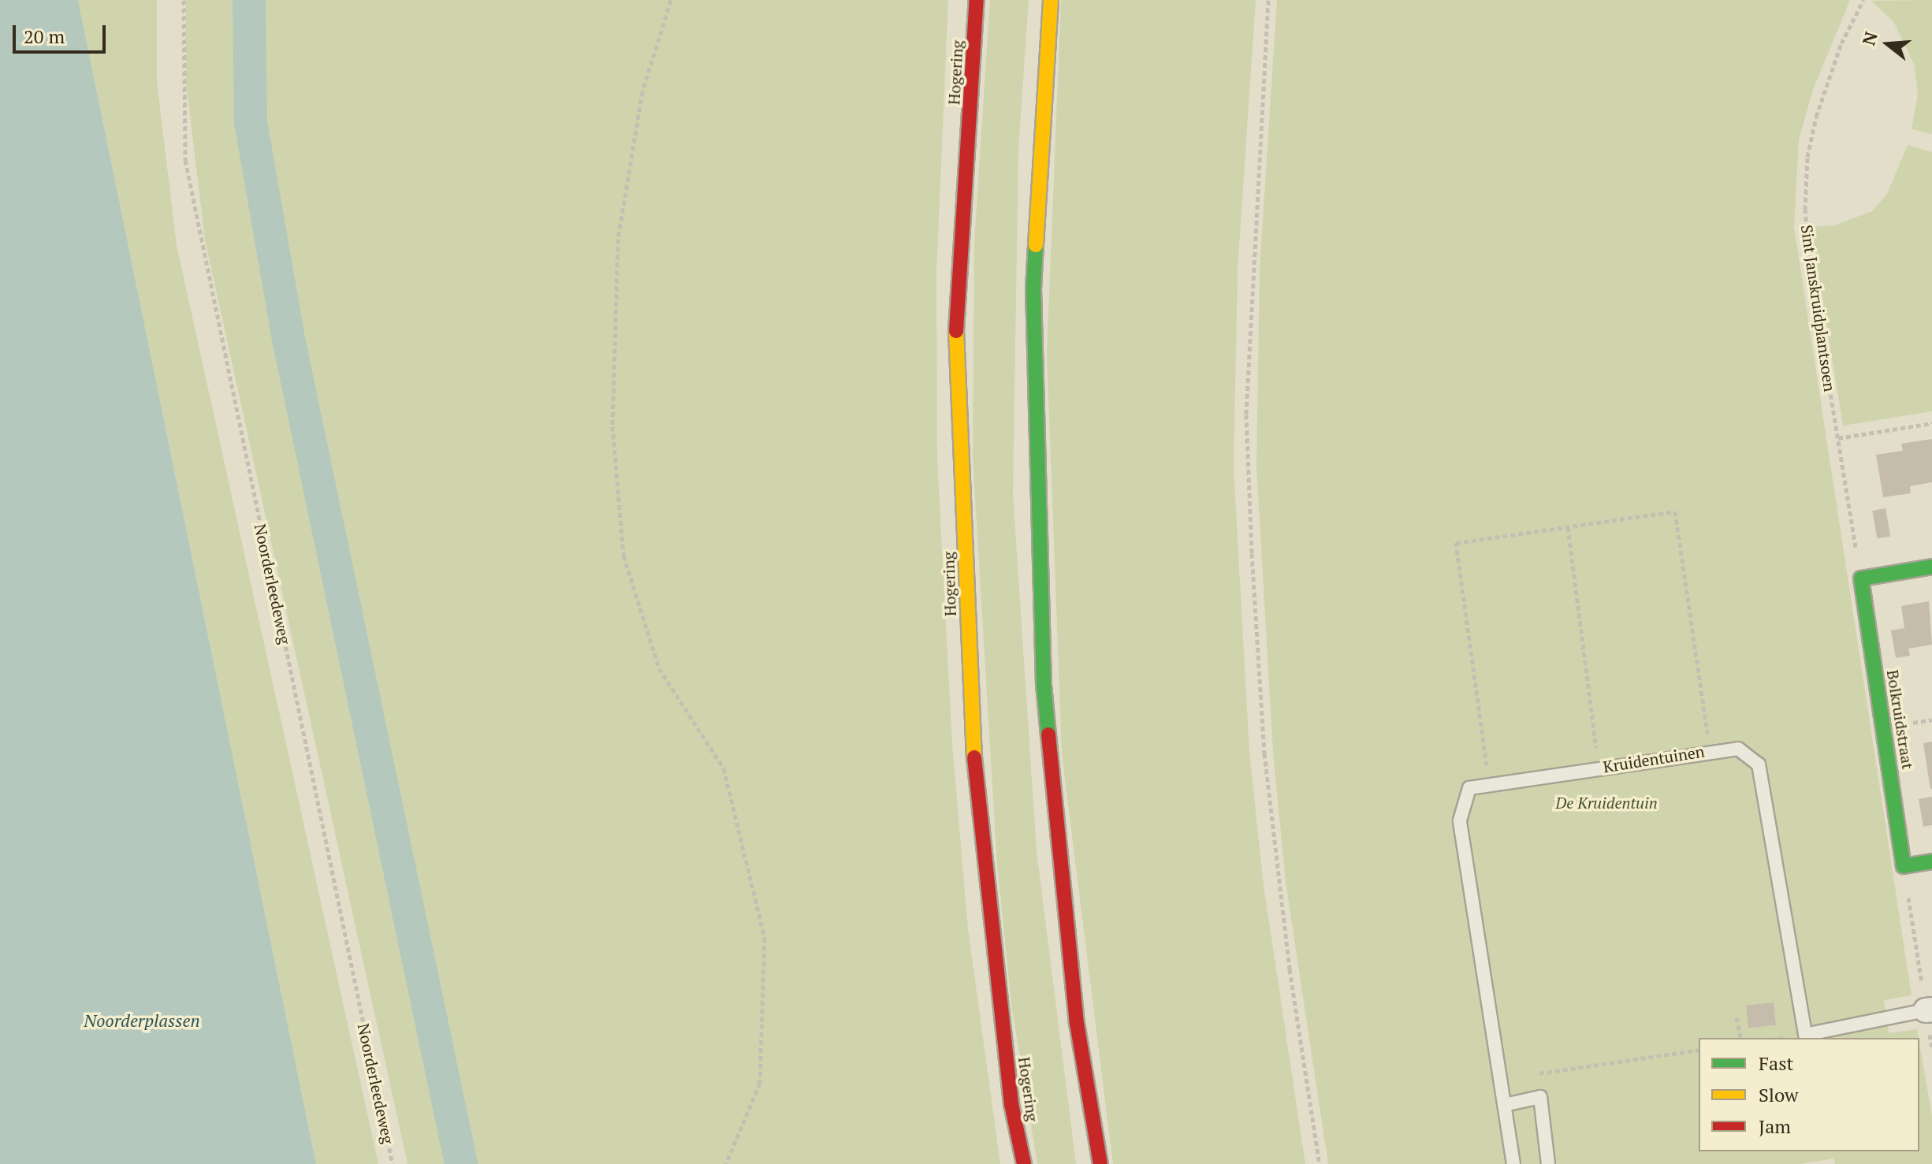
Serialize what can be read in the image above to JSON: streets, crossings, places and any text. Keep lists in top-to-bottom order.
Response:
{
  "streets": {
    "main road": ["Hogering", "Bolkruidstraat"],
    "lane": ["Kruidentuinen"],
    "path": ["Sint Janskruidplantsoen", "Noorderleedeweg"]
  },
  "water": ["Noorderplassen"],
  "parks": ["De Kruidentuin"],
  "legend": ["Fast", "Slow", "Jam"],
  "scale_bar": "20 m",
  "north": "left"
}
